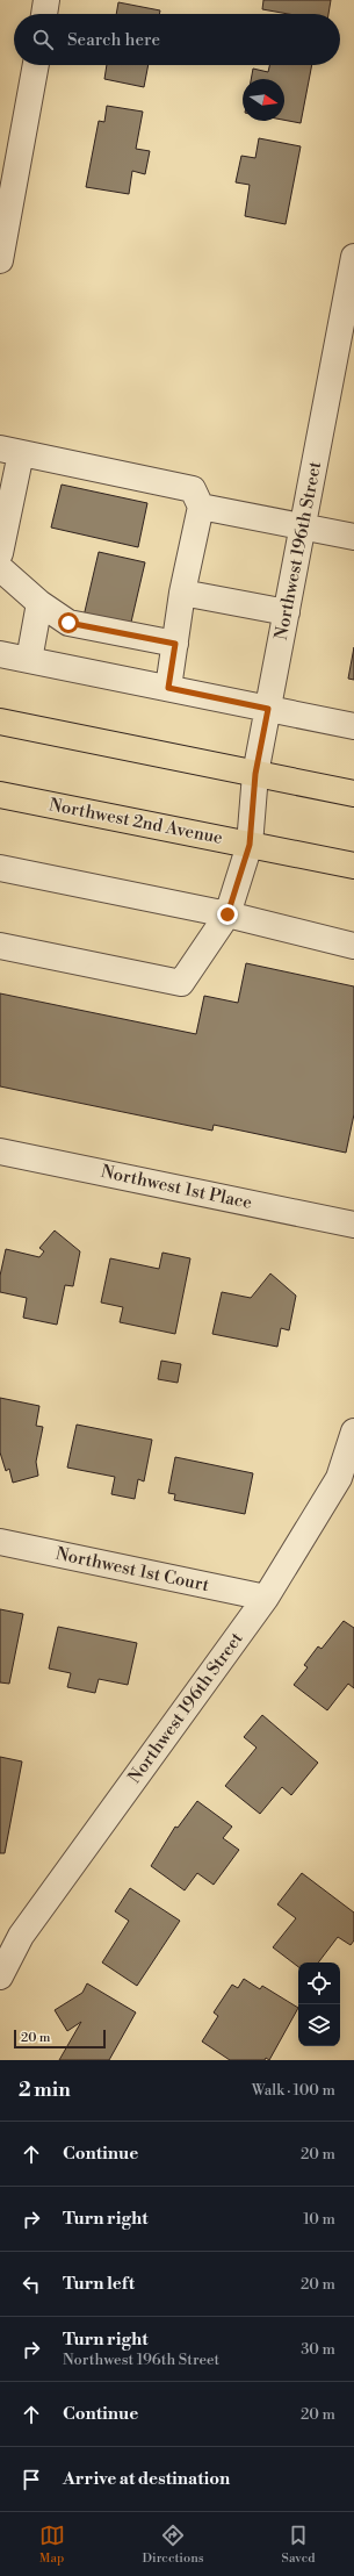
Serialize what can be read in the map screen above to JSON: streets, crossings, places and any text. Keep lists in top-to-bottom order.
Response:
{
  "streets": {
    "main road": ["Northwest 2nd Avenue"],
    "street": ["Northwest 196th Street", "Northwest 1st Place", "Northwest 1st Court"]
  },
  "crossings": [
    ["Northwest 196th Street", "Northwest 2nd Avenue"],
    ["Northwest 196th Street", "Northwest 1st Court"]
  ],
  "scale_bar": "20 m",
  "north": "right",
  "page": {
    "search": "Search here",
    "scale": "20 m",
    "heading": ["2 min", "Walk · 100 m"],
    "list": [
      ["Continue", "20 m"],
      ["Turn right", "10 m"],
      ["Turn left", "20 m"],
      ["Turn right", "Northwest 196th Street", "30 m"],
      ["Continue", "20 m"],
      "Arrive at destination"
    ],
    "nav": ["Map", "Directions", "Saved"]
  }
}
